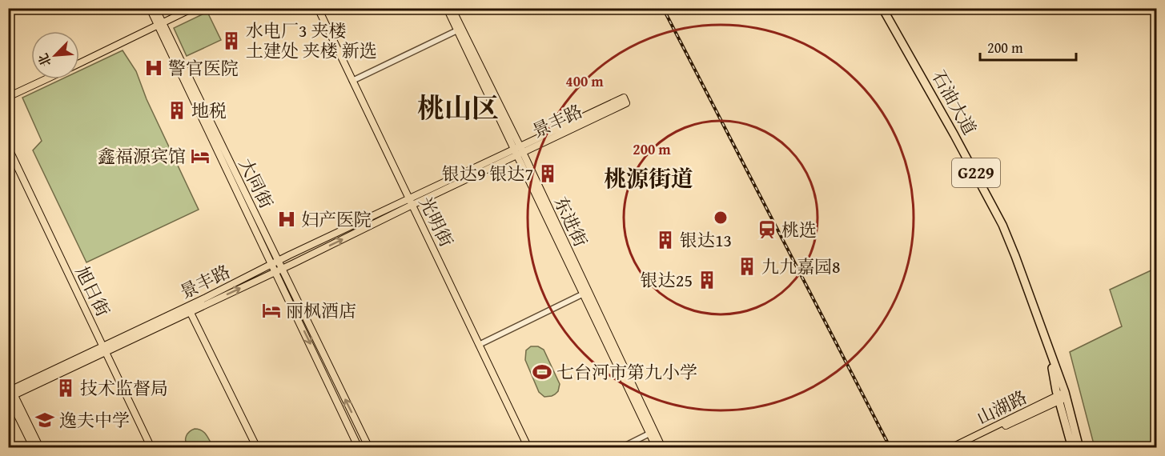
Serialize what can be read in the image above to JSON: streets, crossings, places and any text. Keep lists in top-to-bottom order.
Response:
{
  "streets": {
    "highway": ["石油大道", "G229"],
    "main road": [
      "景丰路",
      "大同街",
      "光明街",
      "东进街",
      "旭日街",
      "山湖路"
    ]
  },
  "crossings": [
    ["石油大道", "山湖路"],
    ["景丰路", "大同街"],
    ["景丰路", "光明街"],
    ["景丰路", "东进街"],
    ["景丰路", "旭日街"]
  ],
  "districts": ["桃山区", "桃源街道"],
  "places": {
    "building": [
      "水电厂3 夹楼 土建处 夹楼 新选",
      "地税",
      "银达9 银达7",
      "银达13",
      "九九嘉园8",
      "银达25",
      "技术监督局"
    ],
    "hospital": ["警官医院", "妇产医院"],
    "hotel": ["鑫福源宾馆", "丽枫酒店"],
    "station": ["桃选"],
    "sports": ["七台河市第九小学"],
    "school or university": ["逸夫中学"]
  },
  "scale_bar": "200 m",
  "north": "bottom left",
  "rings": ["400 m", "200 m"]
}
